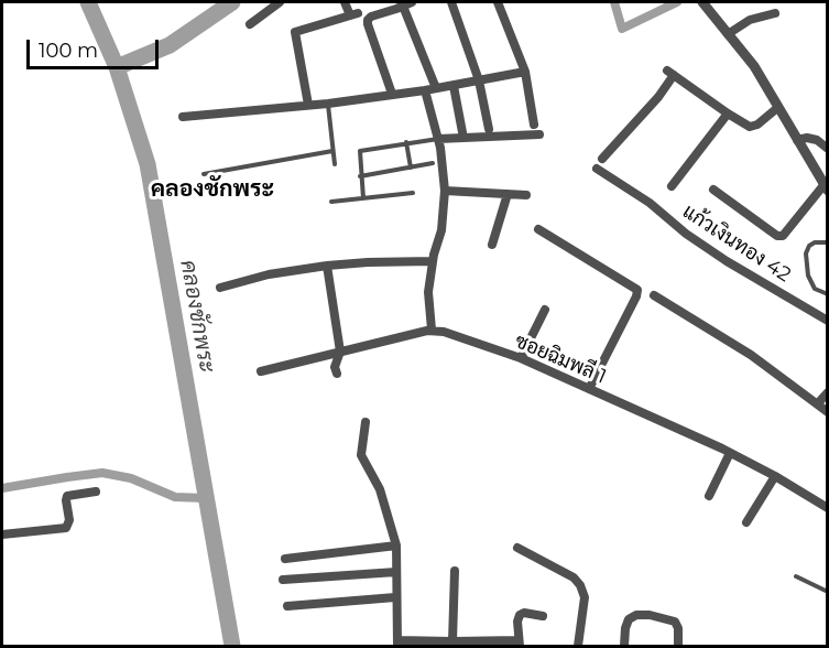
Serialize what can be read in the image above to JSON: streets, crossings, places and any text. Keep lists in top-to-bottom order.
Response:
{
  "streets": {
    "street": ["แก้วเงินทอง 42", "ซอยฉิมพลี 1"]
  },
  "districts": ["คลองชักพระ"],
  "water": ["คลองชักพระ"],
  "scale_bar": "100 m"
}
